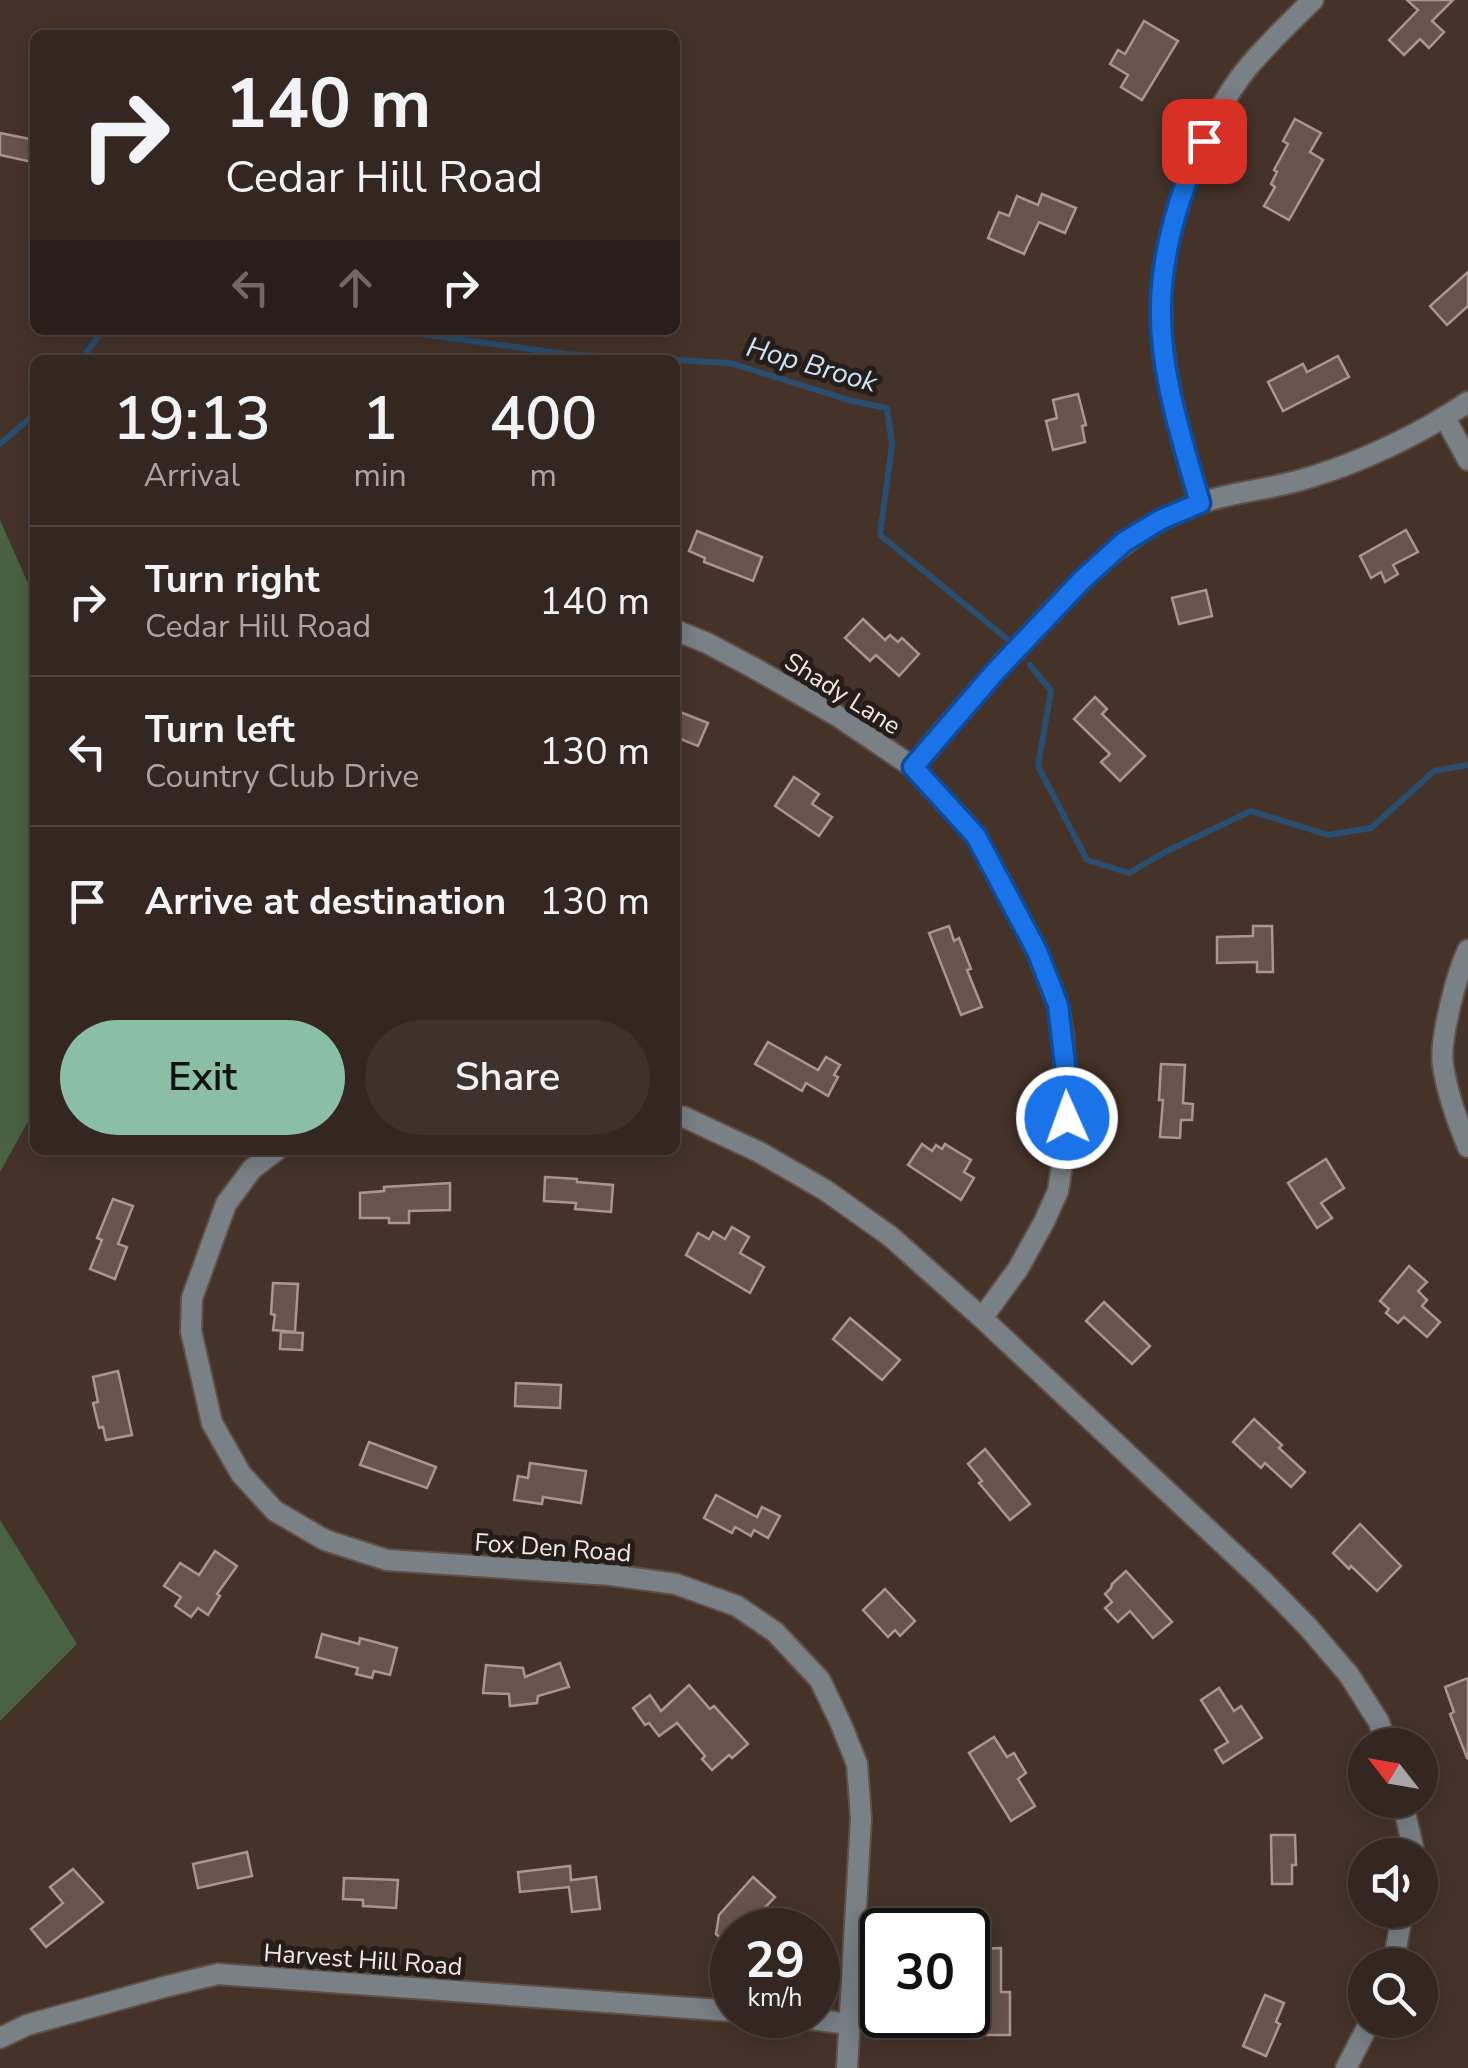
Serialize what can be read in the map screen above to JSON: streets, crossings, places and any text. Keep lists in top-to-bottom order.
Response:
{
  "streets": {
    "street": ["Shady Lane", "Fox Den Road", "Harvest Hill Road"]
  },
  "water": ["Hop Brook"],
  "north": "top left",
  "page": {
    "turn": ["140 m", "Cedar Hill Road"],
    "eta": [
      "19:13",
      "Arrival",
      "1",
      "min",
      "400",
      "m"
    ],
    "list": [
      {
        "name": "Turn right",
        "note": "Cedar Hill Road",
        "value": "140 m"
      },
      {
        "name": "Turn left",
        "note": "Country Club Drive",
        "value": "130 m"
      },
      {
        "name": "Arrive at destination",
        "value": "130 m"
      }
    ],
    "buttons": ["Exit", "Share"],
    "speed": "29 km/h",
    "limit": "30"
  }
}
